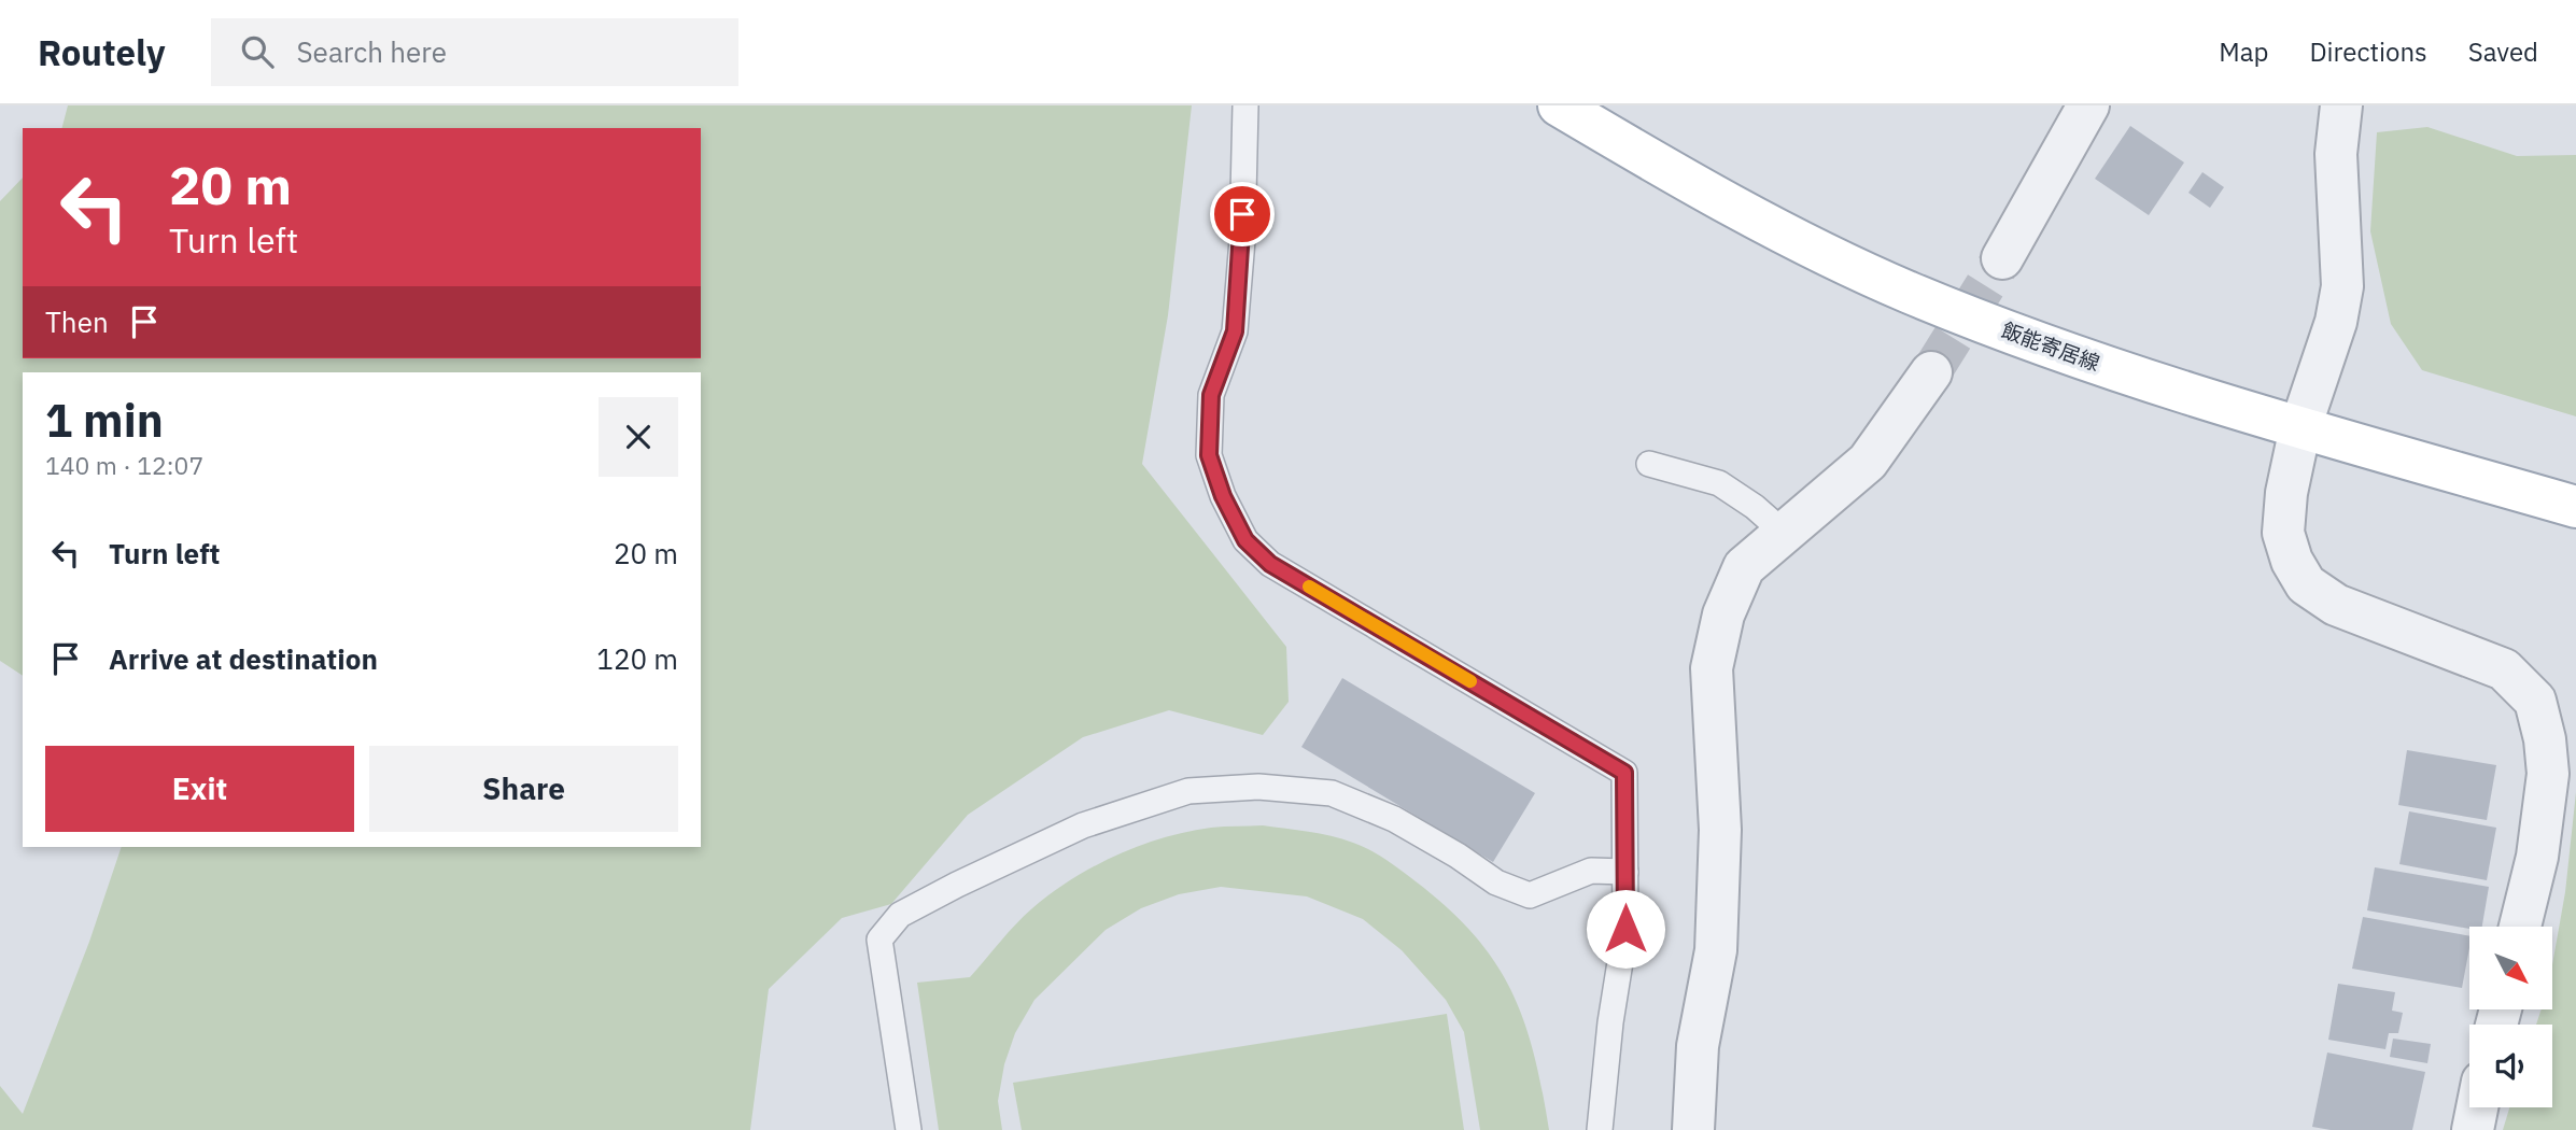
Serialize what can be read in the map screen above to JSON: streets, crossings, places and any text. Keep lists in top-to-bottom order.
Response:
{
  "streets": {
    "main road": ["飯能寄居線"]
  },
  "north": "bottom right",
  "page": {
    "header": "Routely",
    "search": "Search here",
    "nav": ["Map", "Directions", "Saved"],
    "turn": ["20 m", "Turn left"],
    "then": "Then",
    "heading": ["1 min", "140 m · 12:07"],
    "list": [
      {
        "name": "Turn left",
        "value": "20 m"
      },
      {
        "name": "Arrive at destination",
        "value": "120 m"
      }
    ],
    "buttons": ["Exit", "Share"]
  }
}
